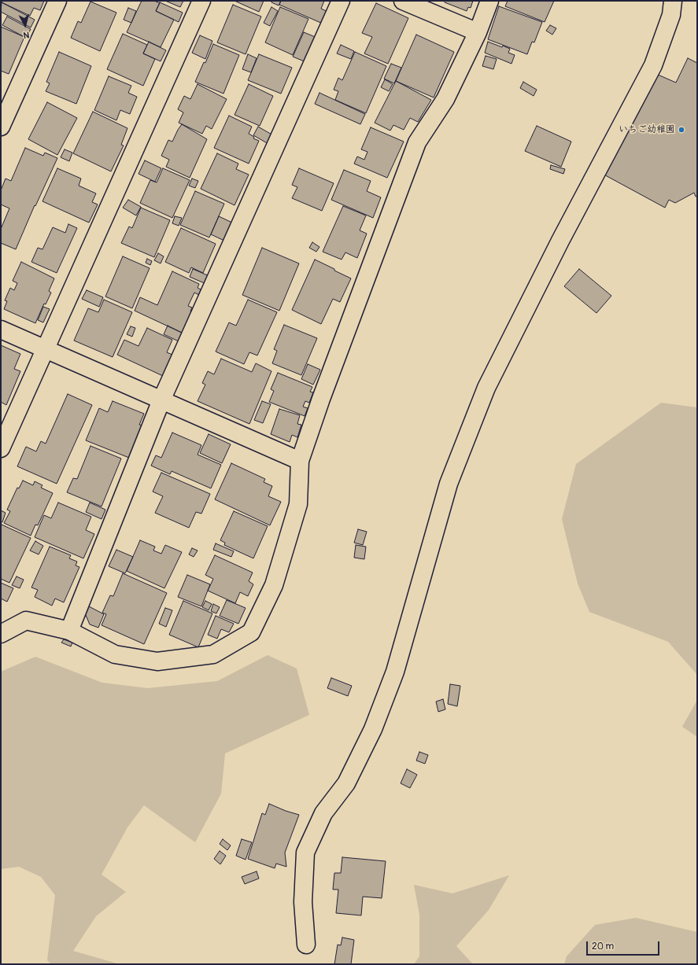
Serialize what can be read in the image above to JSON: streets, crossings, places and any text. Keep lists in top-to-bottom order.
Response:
{
  "places": ["いちご幼稚園"],
  "scale_bar": "20 m",
  "north": "bottom"
}
